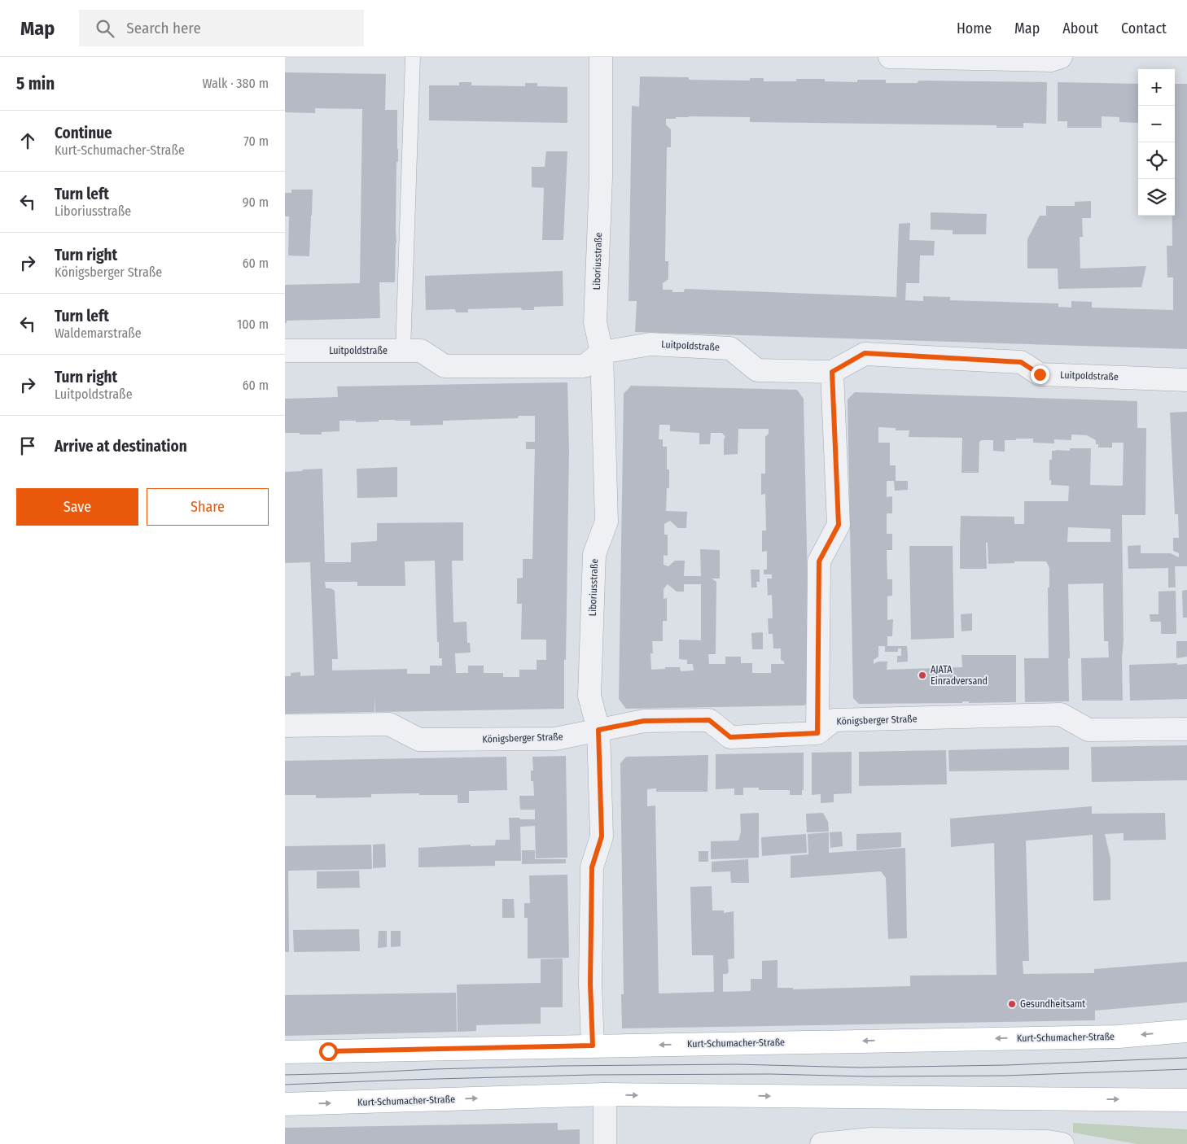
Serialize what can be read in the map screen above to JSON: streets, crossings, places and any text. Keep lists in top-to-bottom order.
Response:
{
  "streets": {
    "main road": ["Kurt-Schumacher-Straße"],
    "street": ["Liboriusstraße", "Luitpoldstraße", "Königsberger Straße"]
  },
  "crossings": [
    ["Liboriusstraße", "Luitpoldstraße"],
    ["Liboriusstraße", "Königsberger Straße"],
    ["Liboriusstraße", "Kurt-Schumacher-Straße"]
  ],
  "places": ["AJATA Einradversand", "Gesundheitsamt"],
  "page": {
    "header": "Map",
    "search": "Search here",
    "nav": [
      "Home",
      "Map",
      "About",
      "Contact"
    ],
    "heading": ["5 min", "Walk · 380 m"],
    "map_buttons": ["+", "−"],
    "list": [
      ["Continue", "Kurt-Schumacher-Straße", "70 m"],
      ["Turn left", "Liboriusstraße", "90 m"],
      ["Turn right", "Königsberger Straße", "60 m"],
      ["Turn left", "Waldemarstraße", "100 m"],
      ["Turn right", "Luitpoldstraße", "60 m"],
      "Arrive at destination"
    ],
    "buttons": ["Save", "Share"]
  }
}
